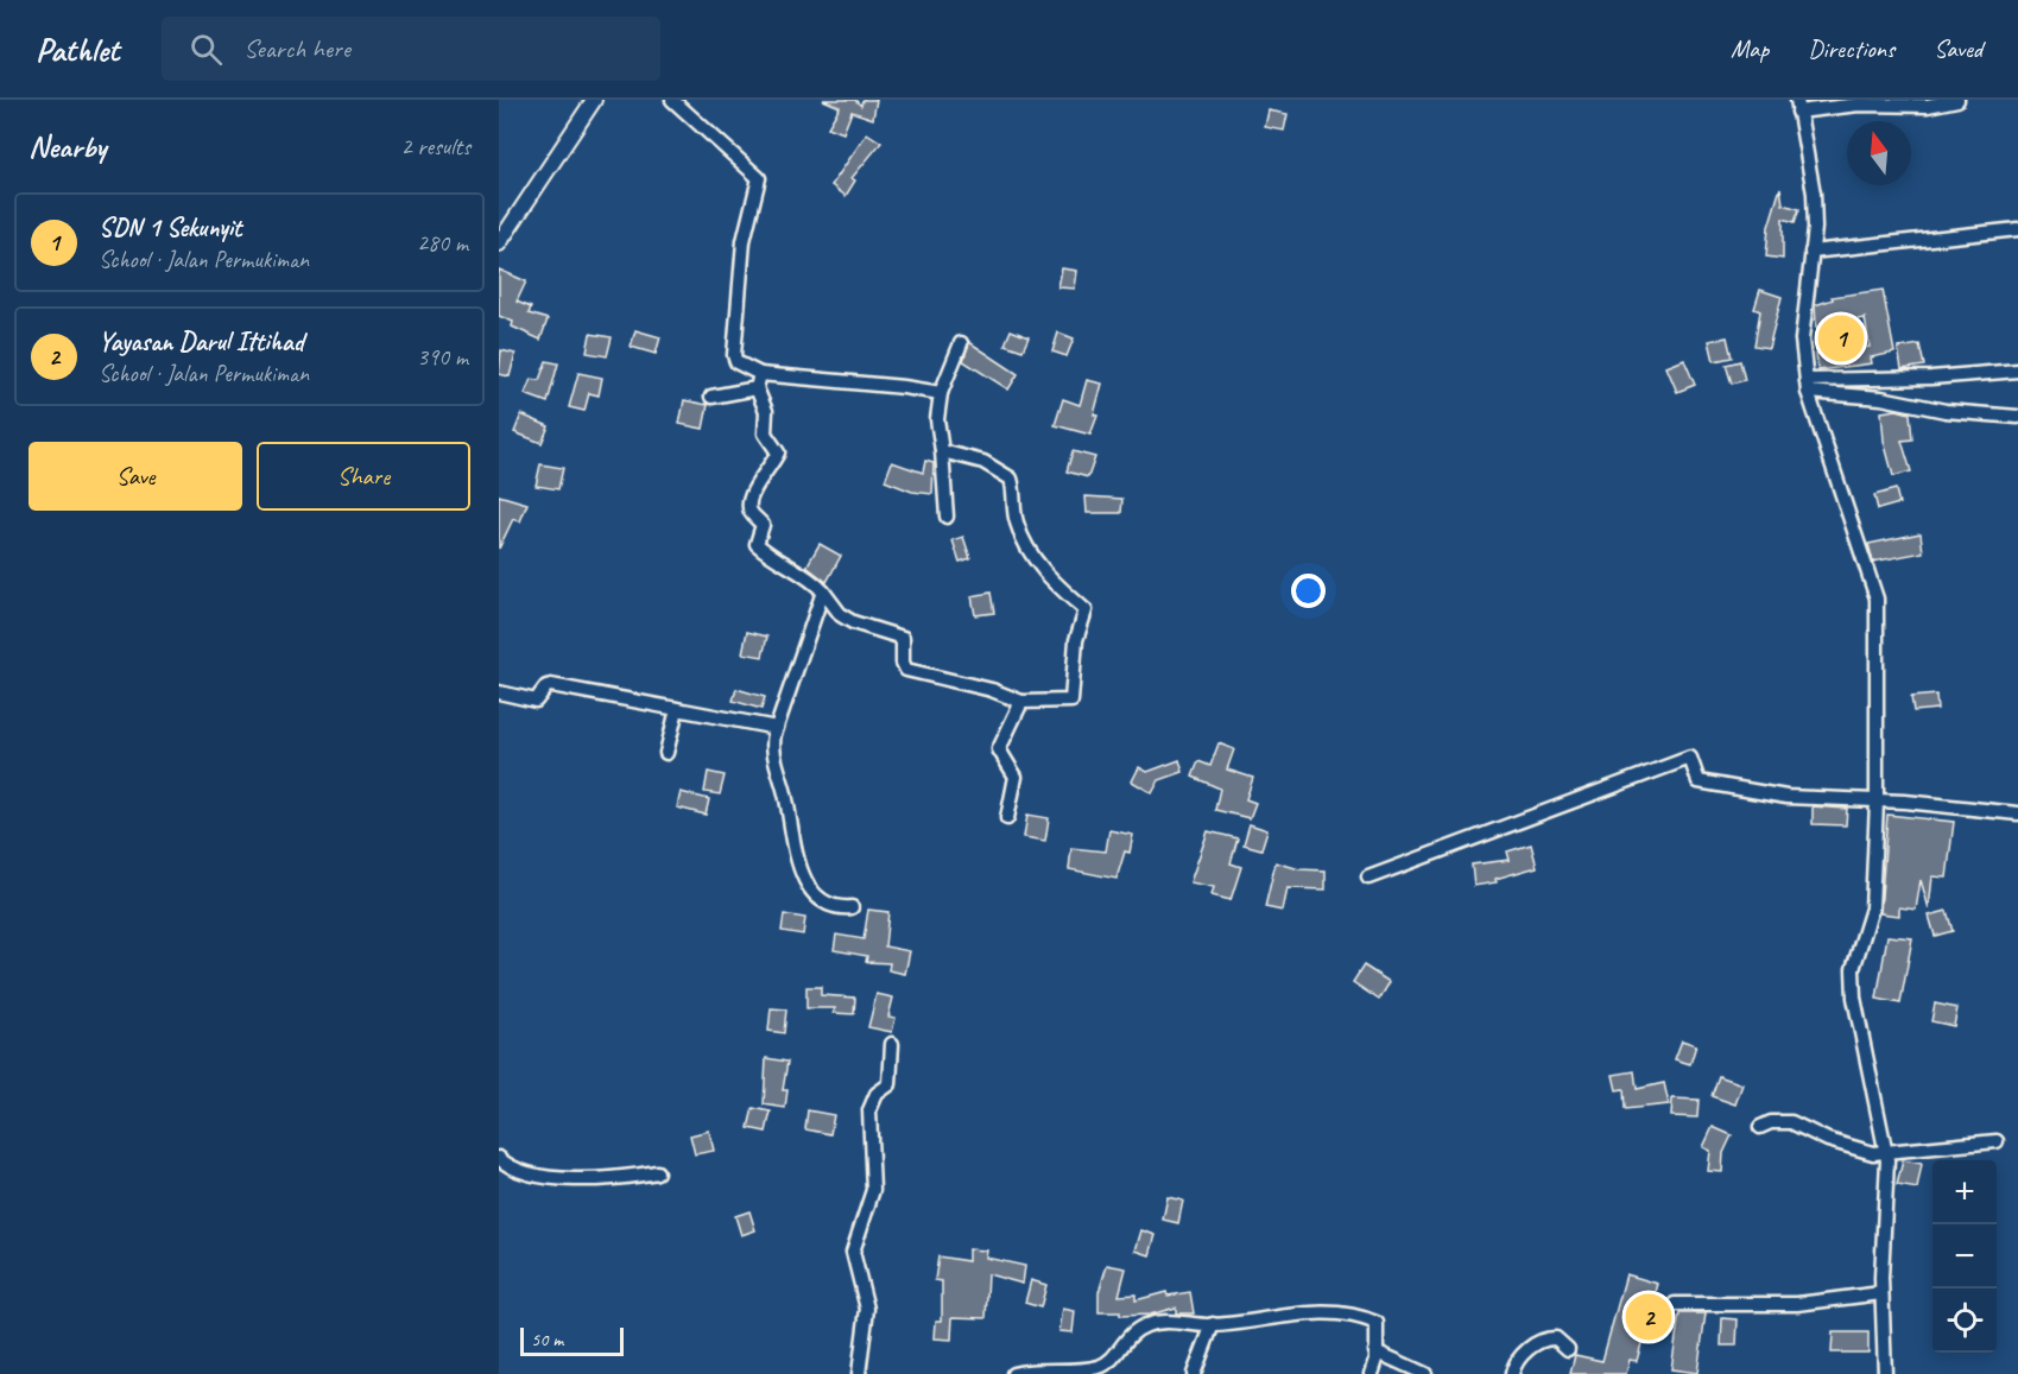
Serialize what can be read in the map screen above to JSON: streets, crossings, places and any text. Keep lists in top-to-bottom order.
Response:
{
  "scale_bar": "50 m",
  "north": "top",
  "page": {
    "header": "Pathlet",
    "search": "Search here",
    "nav": ["Map", "Directions", "Saved"],
    "heading": ["Nearby", "2 results"],
    "list": [
      {
        "mark": "1",
        "name": "SDN 1 Sekunyit",
        "note": "School · Jalan Permukiman",
        "value": "280 m"
      },
      {
        "mark": "2",
        "name": "Yayasan Darul Ittihad",
        "note": "School · Jalan Permukiman",
        "value": "390 m"
      }
    ],
    "pins": ["1", "2"],
    "buttons": ["Save", "Share"],
    "map_buttons": ["+", "−"],
    "scale": "50 m"
  }
}
